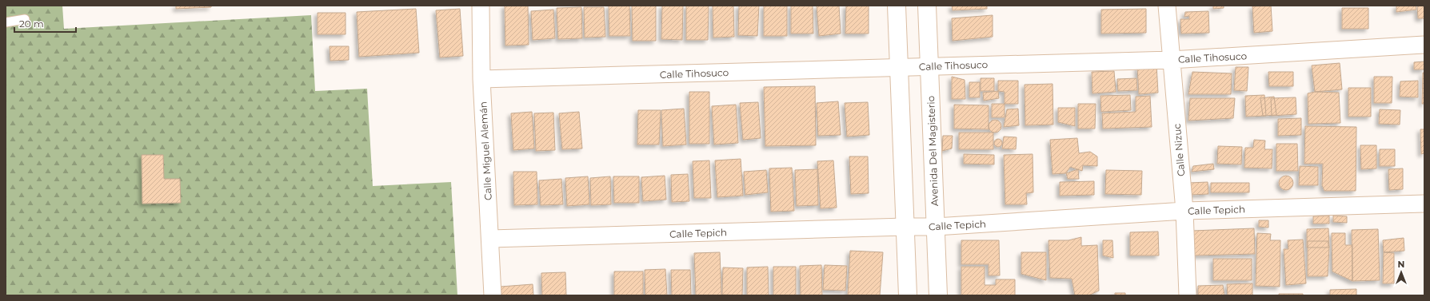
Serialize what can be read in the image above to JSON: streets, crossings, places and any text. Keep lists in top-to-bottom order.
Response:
{
  "streets": {
    "street": [
      "Calle Tihosuco",
      "Calle Nizuc",
      "Calle Miguel Alemán",
      "Avenida Del Magisterio",
      "Calle Tepich"
    ]
  },
  "crossings": [
    ["Calle Tihosuco", "Calle Nizuc"],
    ["Calle Tihosuco", "Calle Miguel Alemán"],
    ["Calle Tihosuco", "Avenida Del Magisterio"],
    ["Calle Nizuc", "Calle Tepich"],
    ["Calle Miguel Alemán", "Calle Tepich"],
    ["Avenida Del Magisterio", "Calle Tepich"]
  ],
  "scale_bar": "20 m",
  "north": "top"
}
